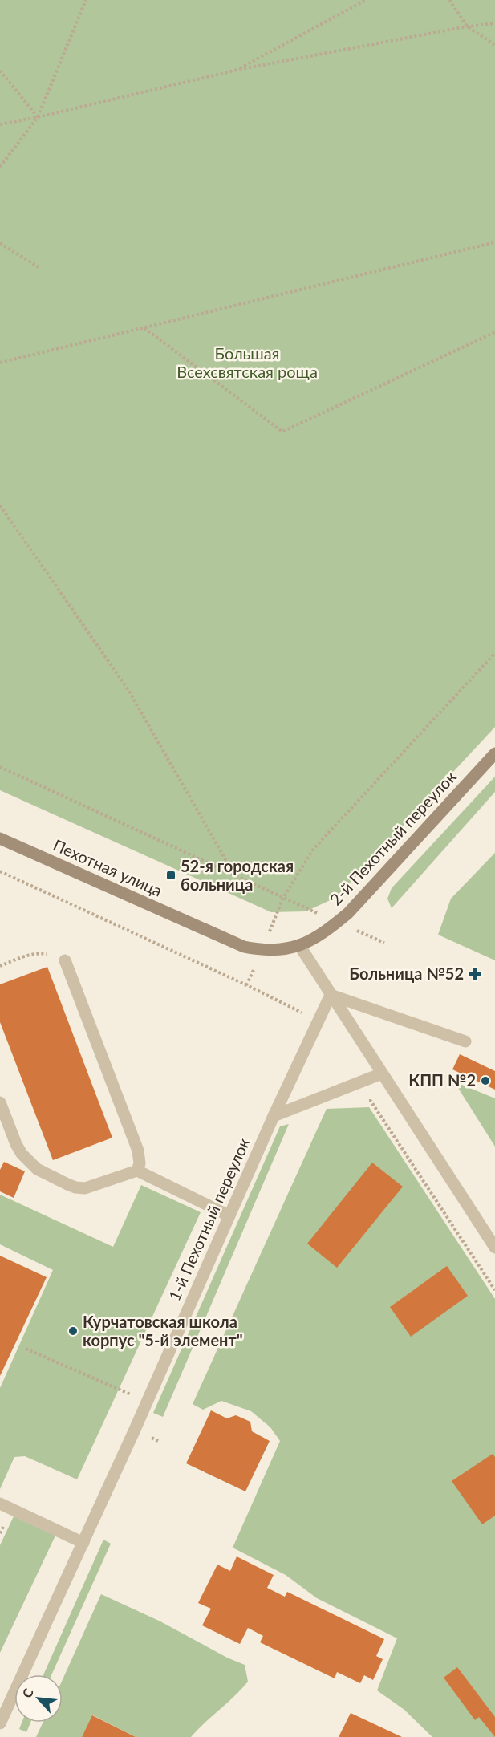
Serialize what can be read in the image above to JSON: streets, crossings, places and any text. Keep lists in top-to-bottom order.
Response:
{
  "streets": {
    "street": ["2-й Пехотный переулок", "Пехотная улица", "1-й Пехотный переулок"]
  },
  "crossings": [
    ["2-й Пехотный переулок", "Пехотная улица"]
  ],
  "parks": ["Большая Всехсвятская роща"],
  "places": {
    "transit": ["52-я городская больница"],
    "health": ["Больница №52"],
    "other": ["КПП №2", "Курчатовская школа корпус \"5-й элемент\""]
  },
  "north": "top left"
}
